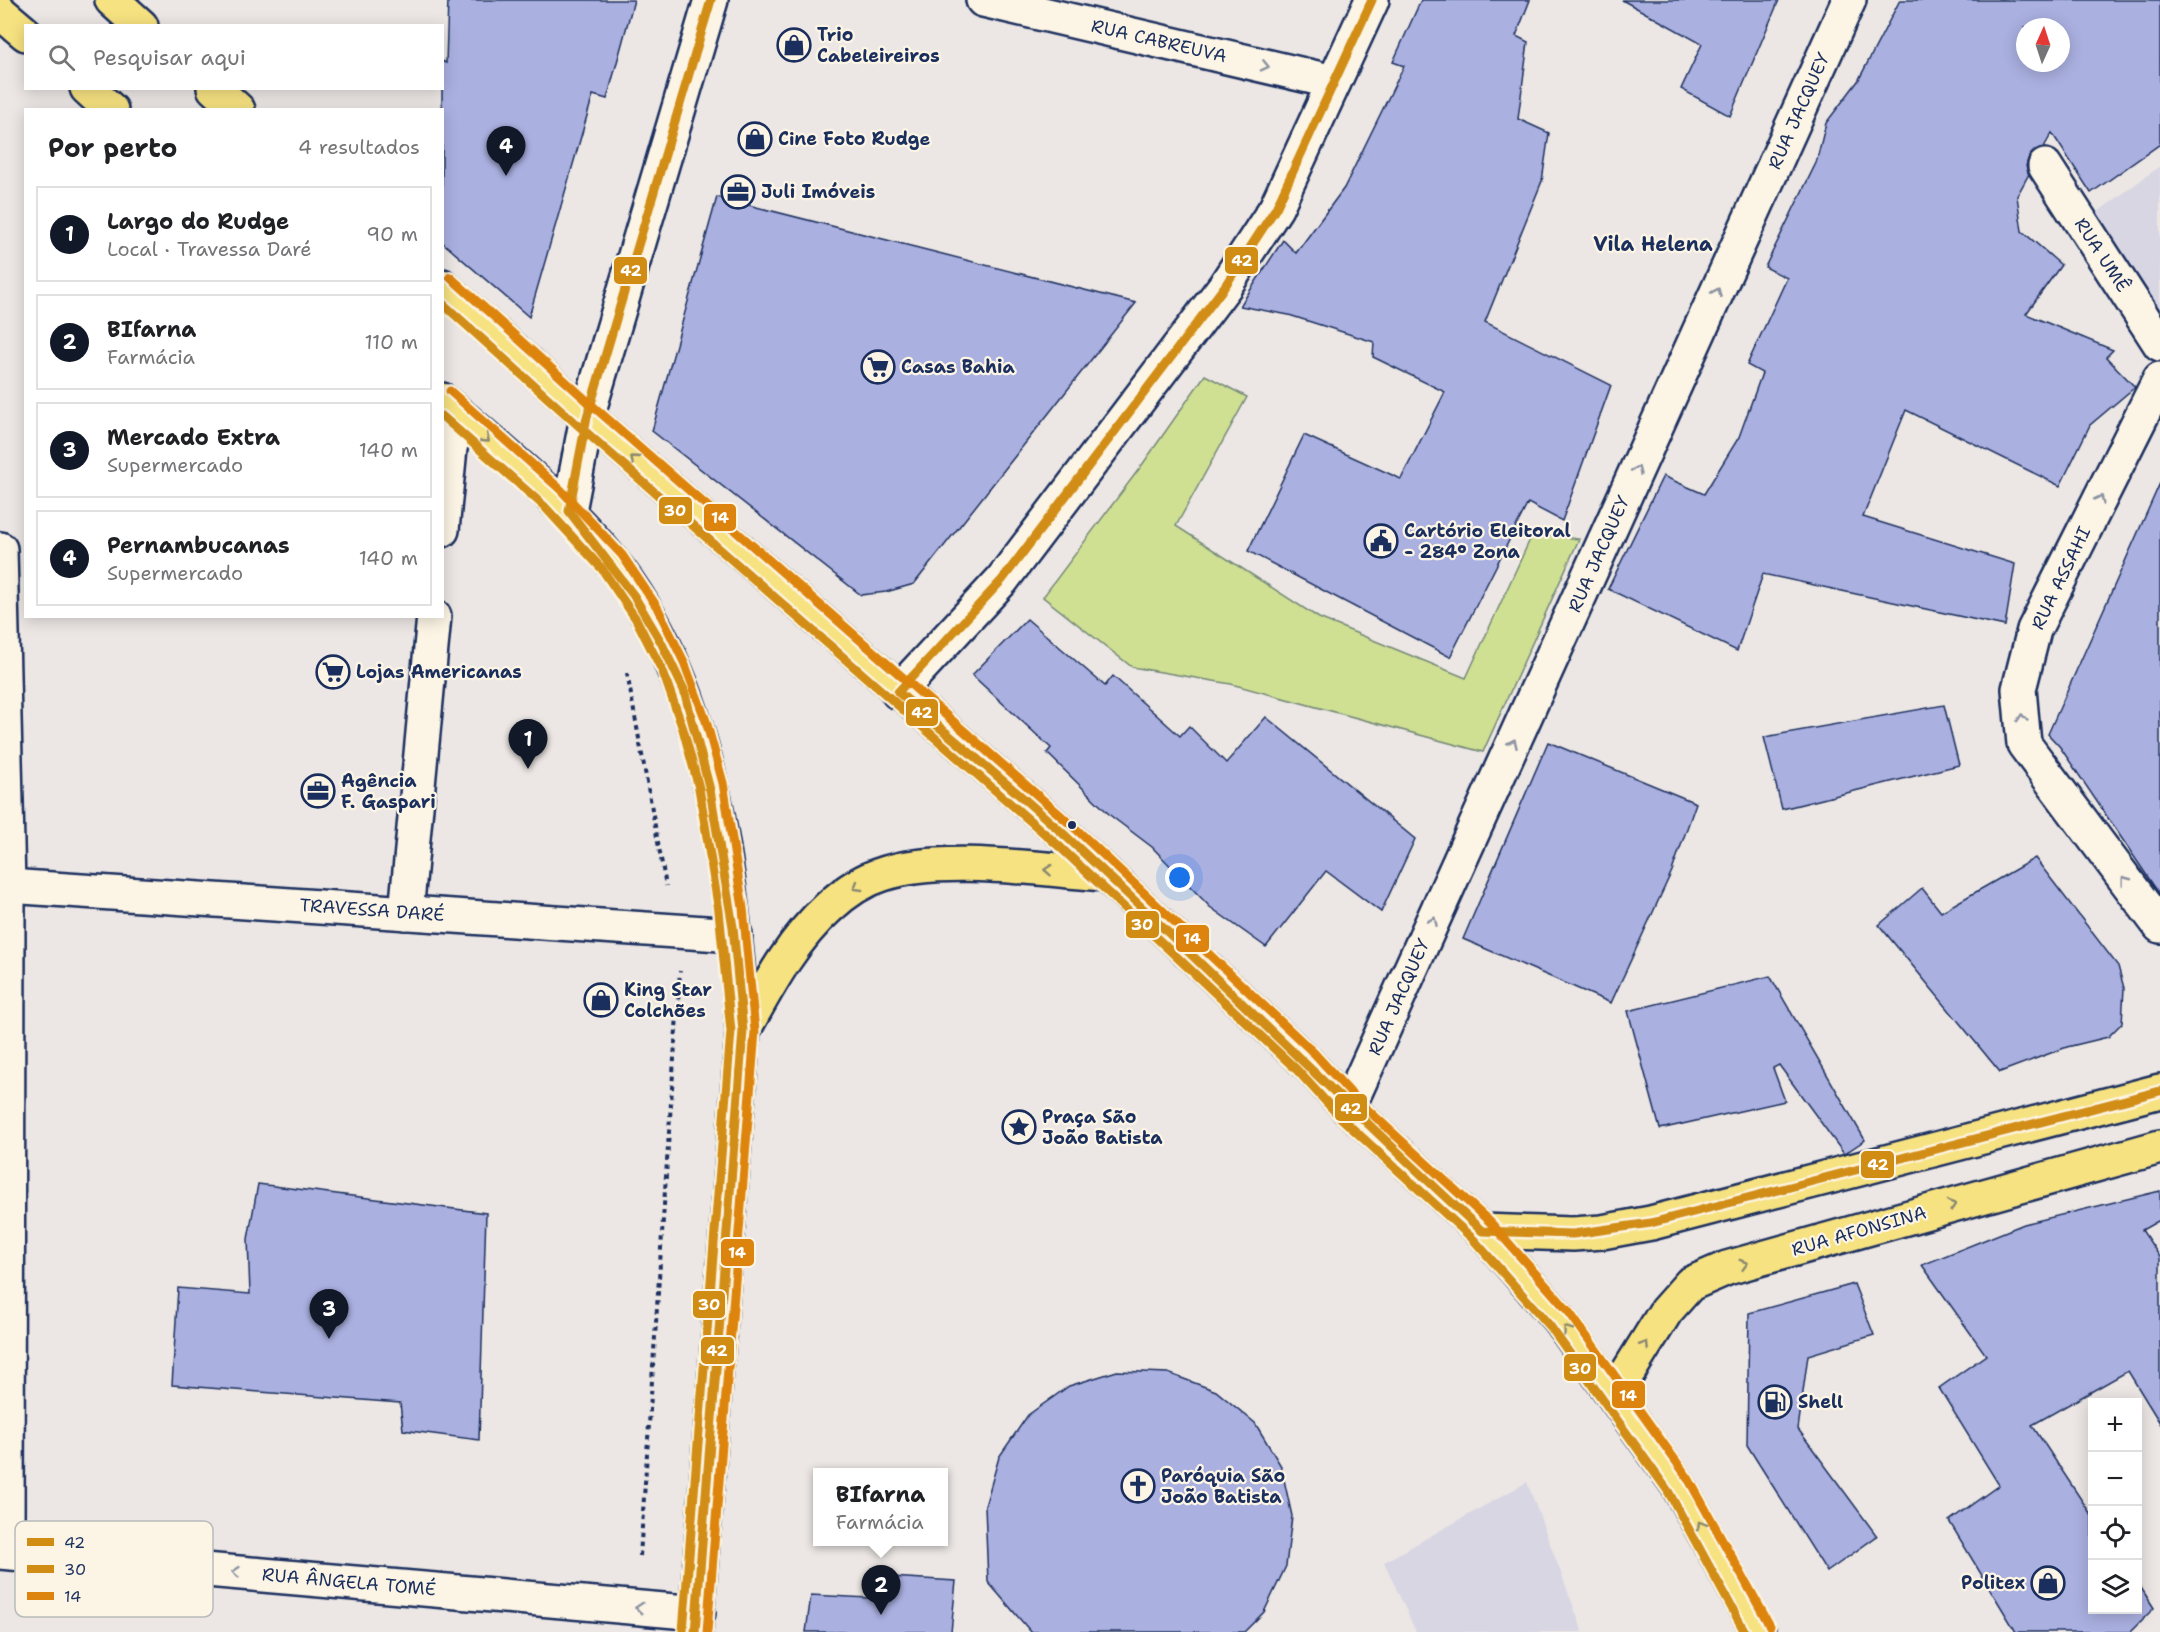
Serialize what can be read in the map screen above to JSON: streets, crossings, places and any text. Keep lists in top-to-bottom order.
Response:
{
  "streets": {
    "main road": ["RUA AFONSINA"],
    "street": [
      "RUA CABREUVA",
      "RUA JACQUEY",
      "RUA UMÊ",
      "RUA ASSAHI",
      "TRAVESSA DARÉ",
      "RUA ÂNGELA TOMÉ"
    ]
  },
  "one_way": [
    "RUA CABREUVA",
    "RUA JACQUEY",
    "RUA ASSAHI",
    "RUA ÂNGELA TOMÉ"
  ],
  "districts": ["Vila Helena"],
  "places": {
    "shop": [
      "Trio Cabeleireiros",
      "Cine Foto Rudge",
      "King Star Colchões",
      "Politex"
    ],
    "office": ["Juli Imóveis", "Agência F. Gaspari"],
    "supermarket": ["Casas Bahia", "Lojas Americanas"],
    "public building": ["Cartório Eleitoral - 284º Zona"],
    "place": ["Praça São João Batista"],
    "fuel station": ["Shell"],
    "church": ["Paróquia São João Batista"]
  },
  "lines": ["transit line 42", "transit line 14", "transit line 30"],
  "legend": ["42", "30", "14"],
  "north": "top",
  "page": {
    "search": "Pesquisar aqui",
    "heading": ["Por perto", "4 resultados"],
    "pins": [
      "4",
      "1",
      "3",
      "2"
    ],
    "list": [
      {
        "mark": "1",
        "name": "Largo do Rudge",
        "note": "Local · Travessa Daré",
        "value": "90 m"
      },
      {
        "mark": "2",
        "name": "BIfarna",
        "note": "Farmácia",
        "value": "110 m"
      },
      {
        "mark": "3",
        "name": "Mercado Extra",
        "note": "Supermercado",
        "value": "140 m"
      },
      {
        "mark": "4",
        "name": "Pernambucanas",
        "note": "Supermercado",
        "value": "140 m"
      }
    ],
    "map_buttons": ["+", "−"],
    "popup": ["BIfarna", "Farmácia"]
  }
}
